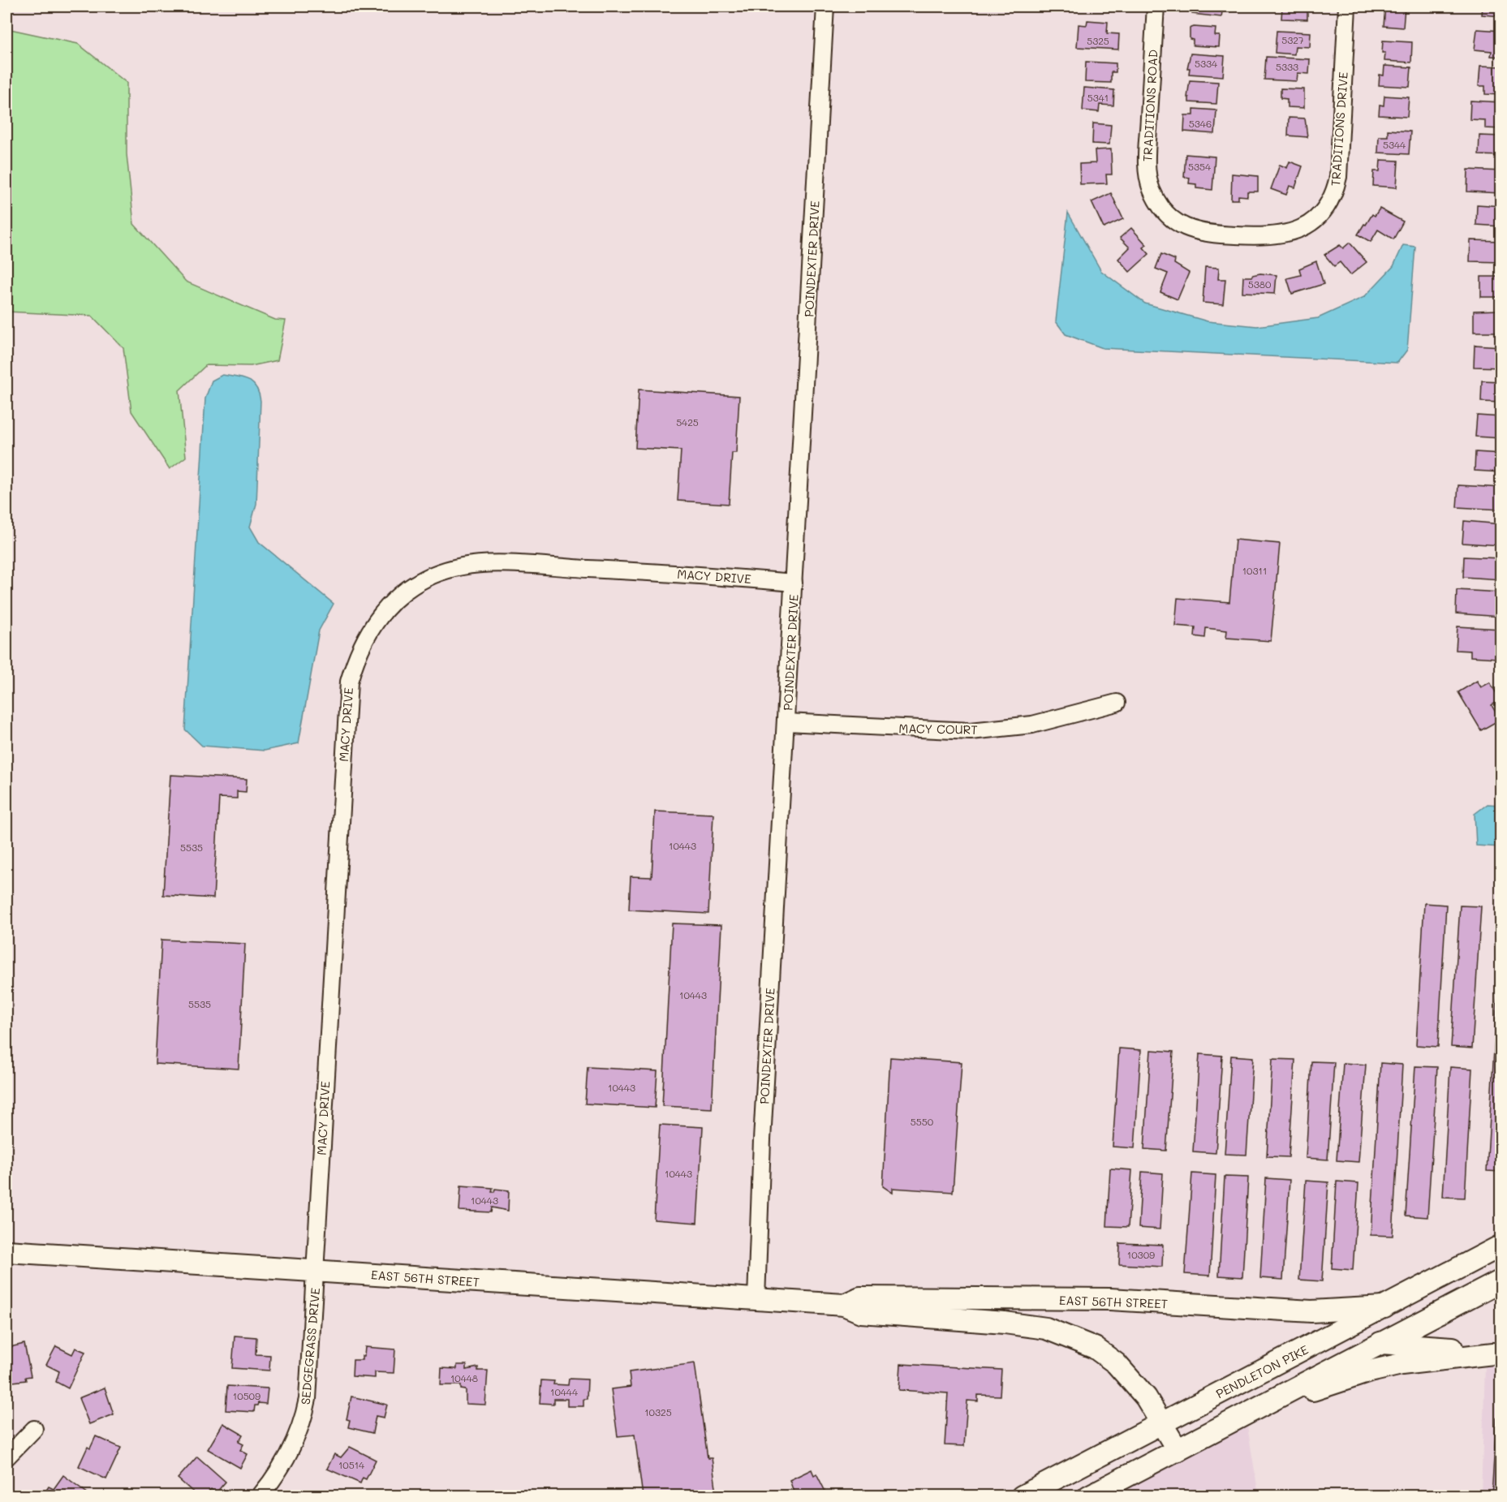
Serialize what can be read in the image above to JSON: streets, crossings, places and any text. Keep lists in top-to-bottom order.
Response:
{
  "streets": {
    "main road": ["EAST 56TH STREET", "PENDLETON PIKE"],
    "street": [
      "TRADITIONS ROAD",
      "TRADITIONS DRIVE",
      "POINDEXTER DRIVE",
      "MACY DRIVE",
      "MACY COURT",
      "SEDGEGRASS DRIVE"
    ]
  },
  "crossings": [
    ["TRADITIONS ROAD", "TRADITIONS DRIVE"],
    ["POINDEXTER DRIVE", "MACY DRIVE"],
    ["POINDEXTER DRIVE", "MACY COURT"],
    ["POINDEXTER DRIVE", "EAST 56TH STREET"],
    ["MACY DRIVE", "EAST 56TH STREET"],
    ["MACY DRIVE", "SEDGEGRASS DRIVE"],
    ["EAST 56TH STREET", "SEDGEGRASS DRIVE"],
    ["EAST 56TH STREET", "PENDLETON PIKE"]
  ],
  "house_numbers": [
    "5327",
    "5325",
    "5334",
    "5333",
    "5341",
    "5346",
    "5344",
    "5354",
    "5380",
    "5425",
    "10311",
    "10443",
    "5535",
    "10443",
    "5535",
    "10443",
    "5550",
    "10443",
    "10443",
    "10309",
    "10448",
    "10444",
    "10509",
    "10325",
    "10514"
  ]
}
